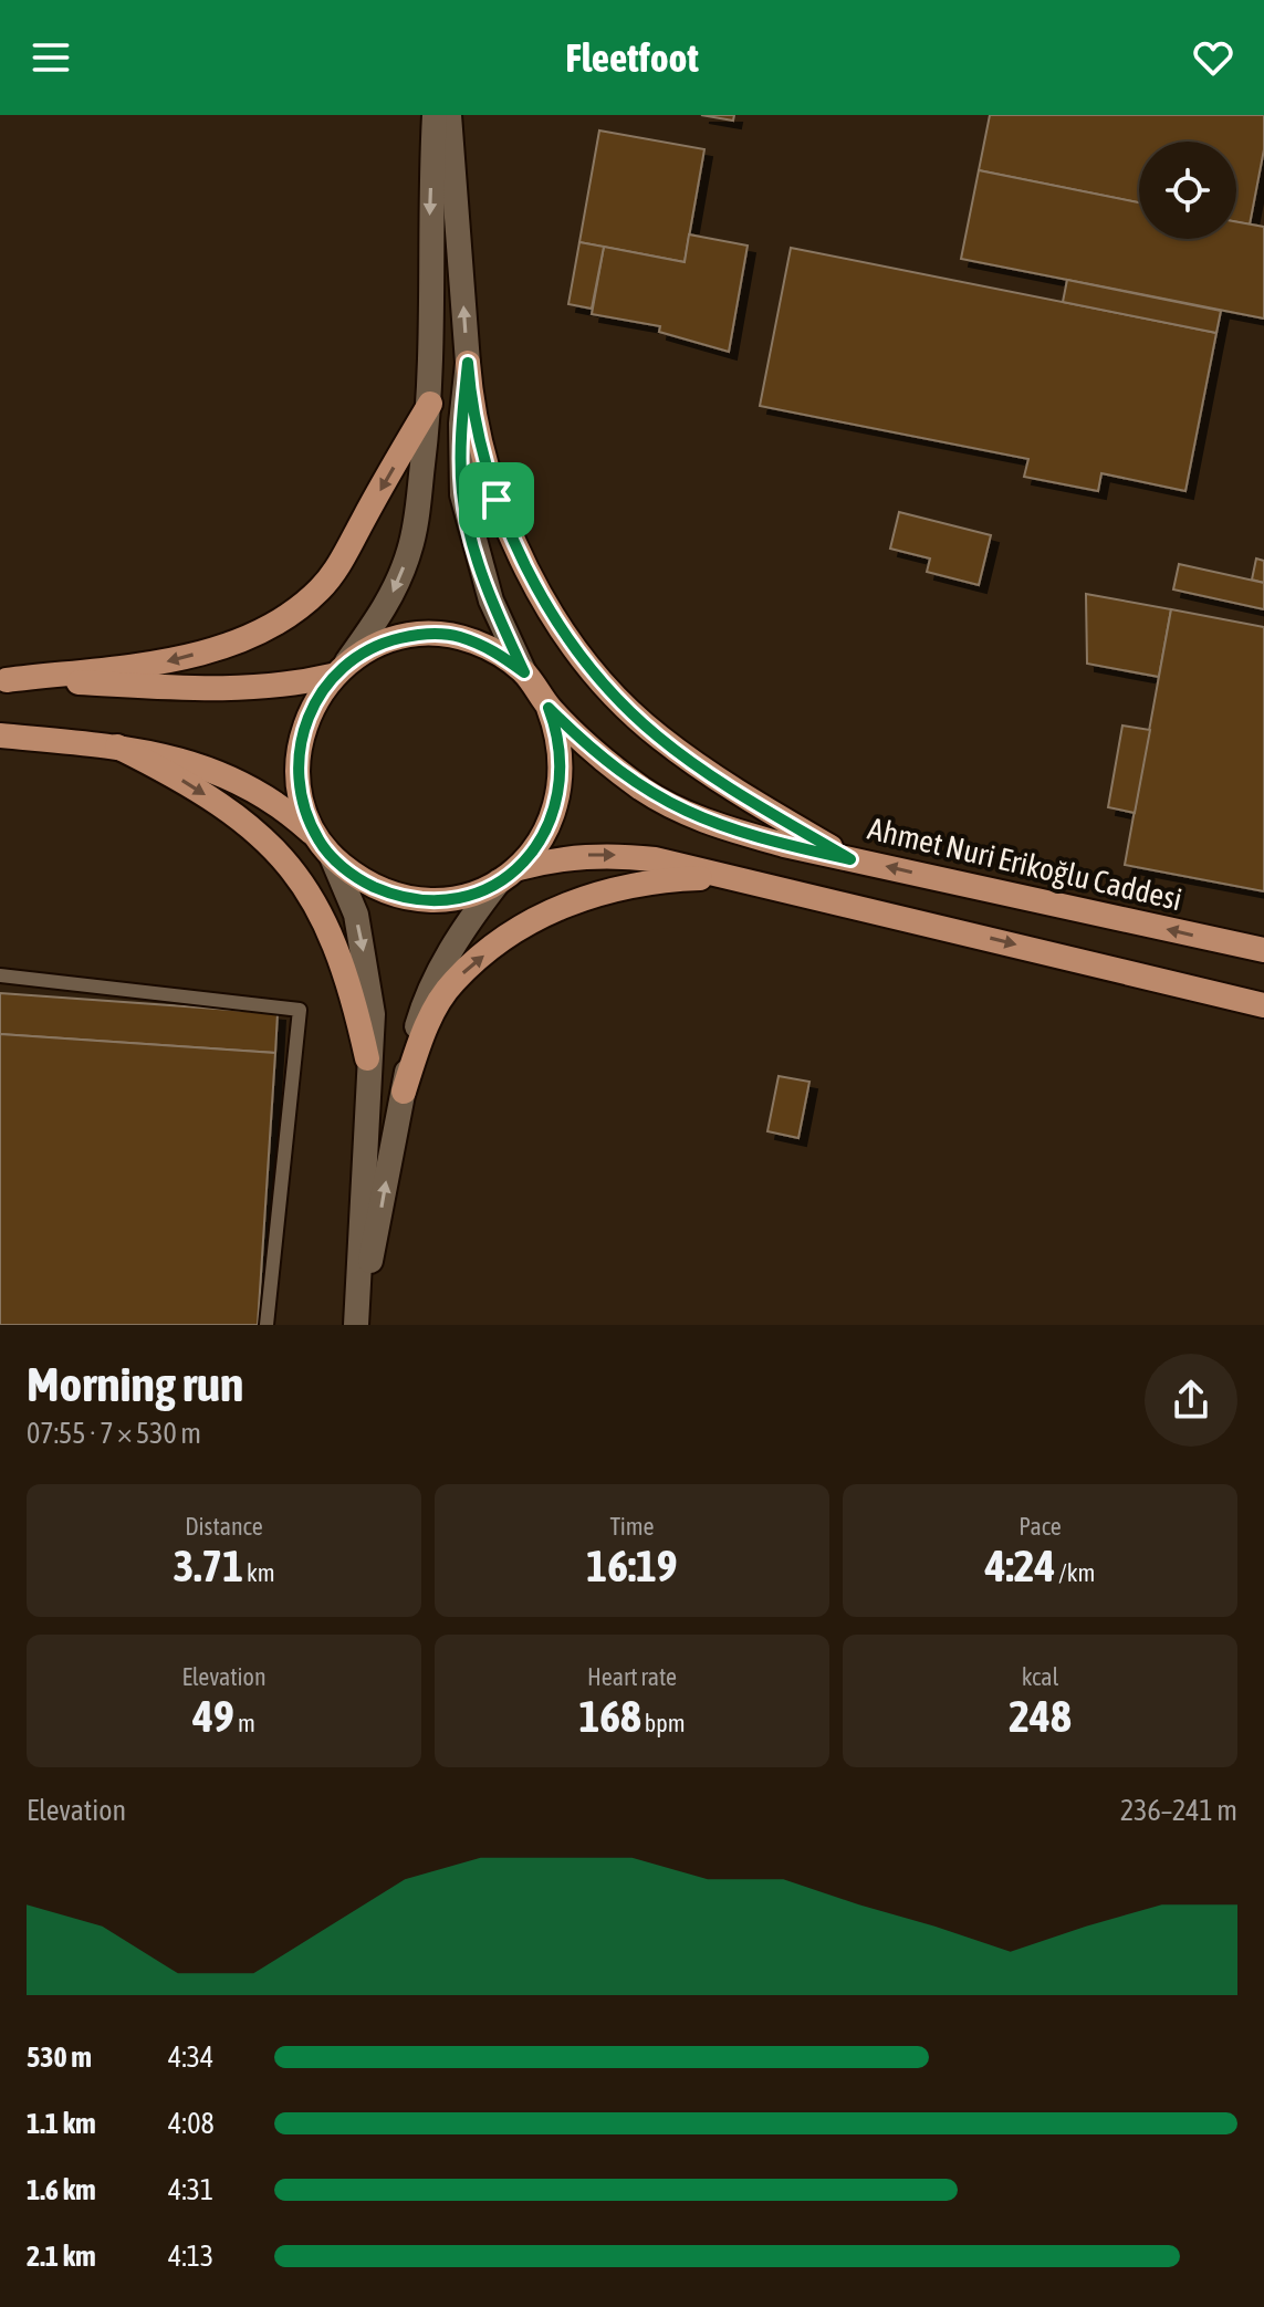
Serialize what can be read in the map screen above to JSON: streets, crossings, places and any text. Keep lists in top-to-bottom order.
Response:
{
  "streets": {
    "main road": ["Ahmet Nuri Erikoğlu Caddesi"]
  },
  "page": {
    "header": "Fleetfoot",
    "heading": ["Morning run", "07:55 · 7 × 530 m"],
    "stats": [
      ["Distance", "3.71 km"],
      ["Time", "16:19"],
      ["Pace", "4:24 /km"],
      ["Elevation", "49 m"],
      ["Heart rate", "168 bpm"],
      ["kcal", "248"]
    ],
    "chart": ["Elevation", "236–241 m"],
    "list": [
      {
        "name": "530 m",
        "note": "4:34"
      },
      {
        "name": "1.1 km",
        "note": "4:08"
      },
      {
        "name": "1.6 km",
        "note": "4:31"
      },
      {
        "name": "2.1 km",
        "note": "4:13"
      }
    ]
  }
}
